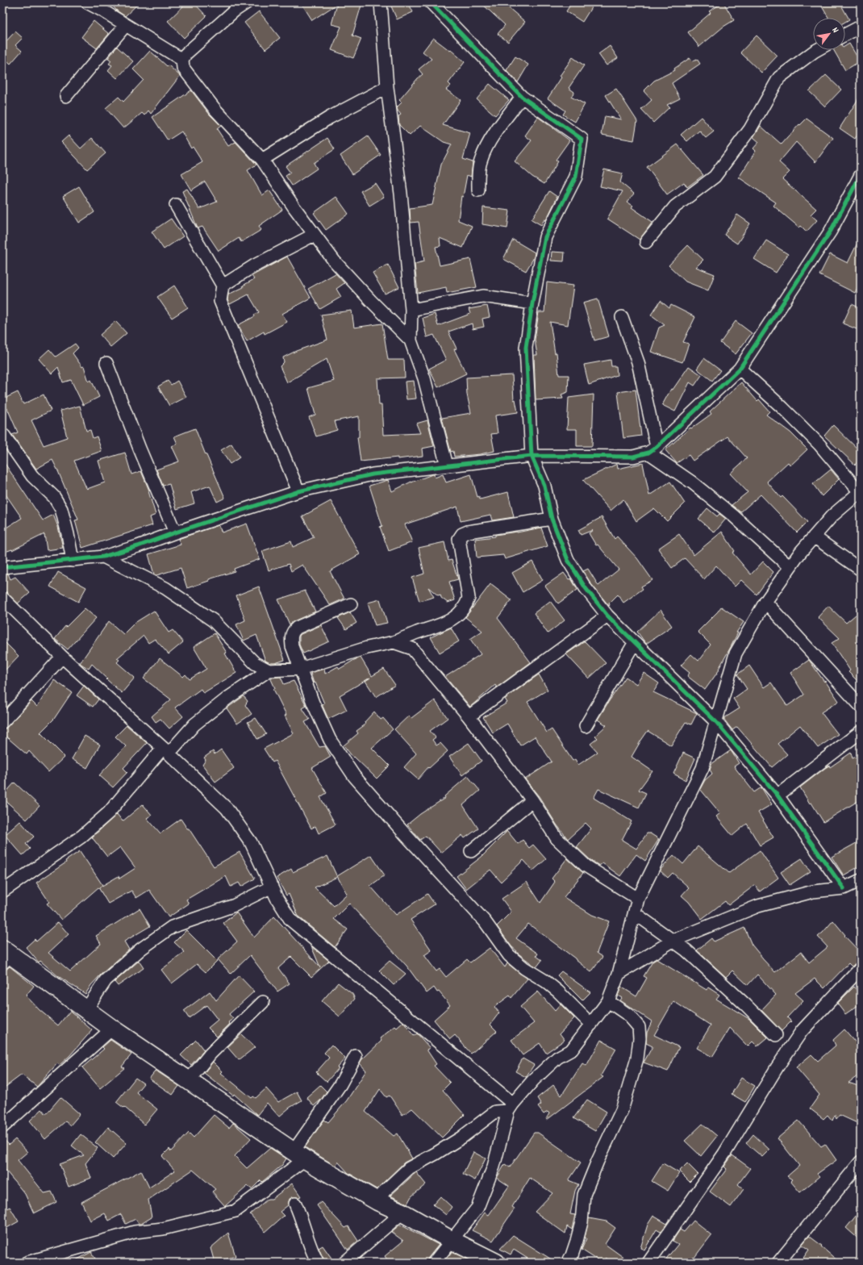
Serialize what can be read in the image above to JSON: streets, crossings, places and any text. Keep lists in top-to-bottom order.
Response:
{
  "north": "top right"
}
